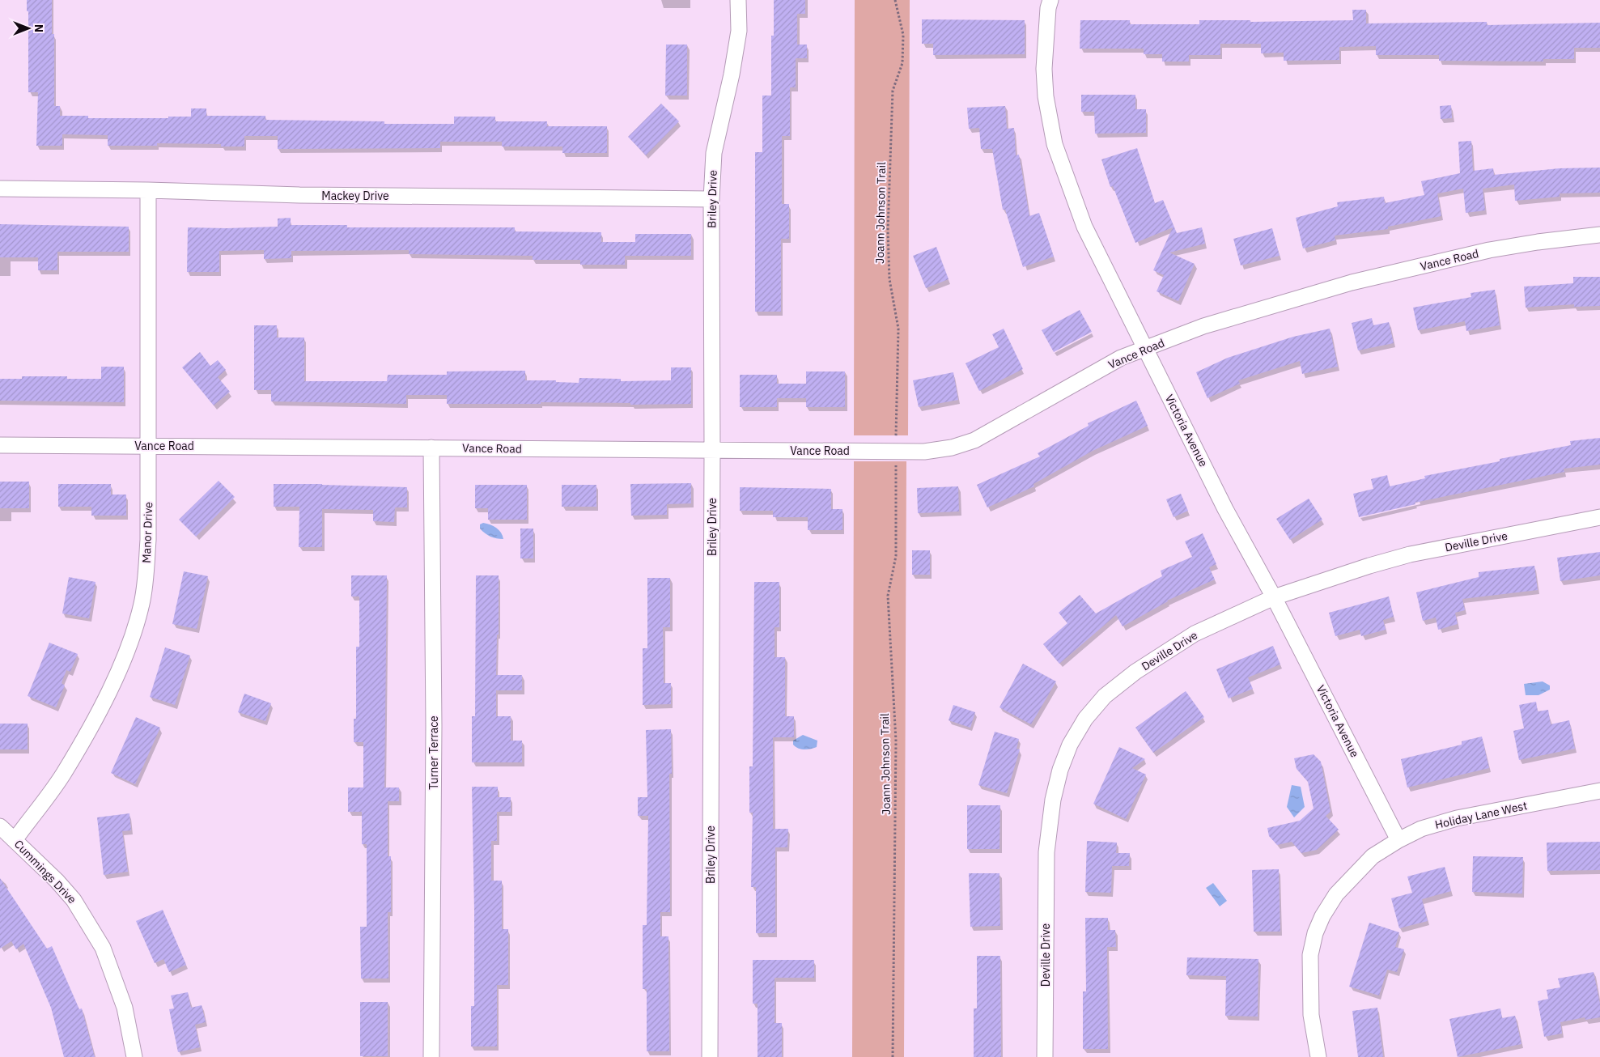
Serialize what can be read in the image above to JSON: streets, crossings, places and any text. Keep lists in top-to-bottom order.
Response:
{
  "streets": {
    "street": [
      "Mackey Drive",
      "Briley Drive",
      "Vance Road",
      "Victoria Avenue",
      "Manor Drive",
      "Deville Drive",
      "Turner Terrace",
      "Holiday Lane West",
      "Cummings Drive"
    ],
    "path": ["Joann Johnson Trail"]
  },
  "crossings": [
    ["Mackey Drive", "Briley Drive"],
    ["Mackey Drive", "Manor Drive"],
    ["Briley Drive", "Vance Road"],
    ["Vance Road", "Victoria Avenue"],
    ["Vance Road", "Manor Drive"],
    ["Vance Road", "Turner Terrace"],
    ["Victoria Avenue", "Deville Drive"],
    ["Victoria Avenue", "Holiday Lane West"],
    ["Manor Drive", "Cummings Drive"]
  ],
  "north": "right"
}
